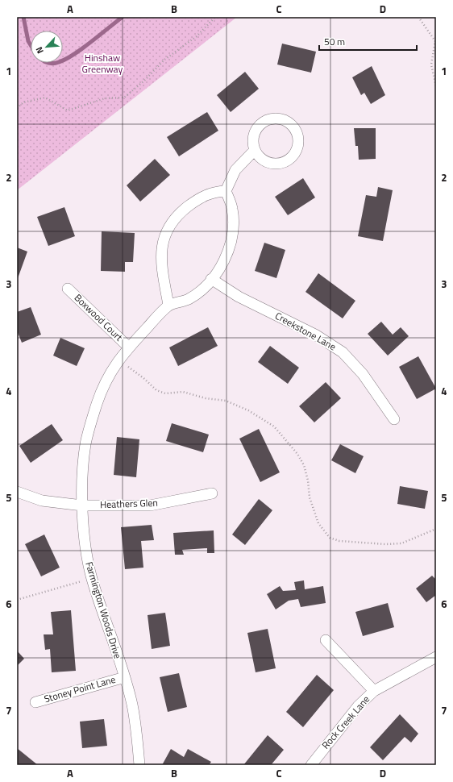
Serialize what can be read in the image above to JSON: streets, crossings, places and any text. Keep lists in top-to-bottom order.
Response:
{
  "streets": {
    "street": [
      "Boxwood Court",
      "Creekstone Lane",
      "Heathers Glen",
      "Farmington Woods Drive",
      "Stoney Point Lane",
      "Rock Creek Lane"
    ]
  },
  "crossings": [
    ["Boxwood Court", "Farmington Woods Drive"],
    ["Heathers Glen", "Farmington Woods Drive"],
    ["Farmington Woods Drive", "Stoney Point Lane"]
  ],
  "parks": ["Hinshaw Greenway"],
  "scale_bar": "50 m",
  "north": "bottom left",
  "grid": {
    "columns": [
      "A",
      "B",
      "C",
      "D"
    ],
    "rows": [
      "1",
      "2",
      "3",
      "4",
      "5",
      "6",
      "7"
    ]
  }
}
